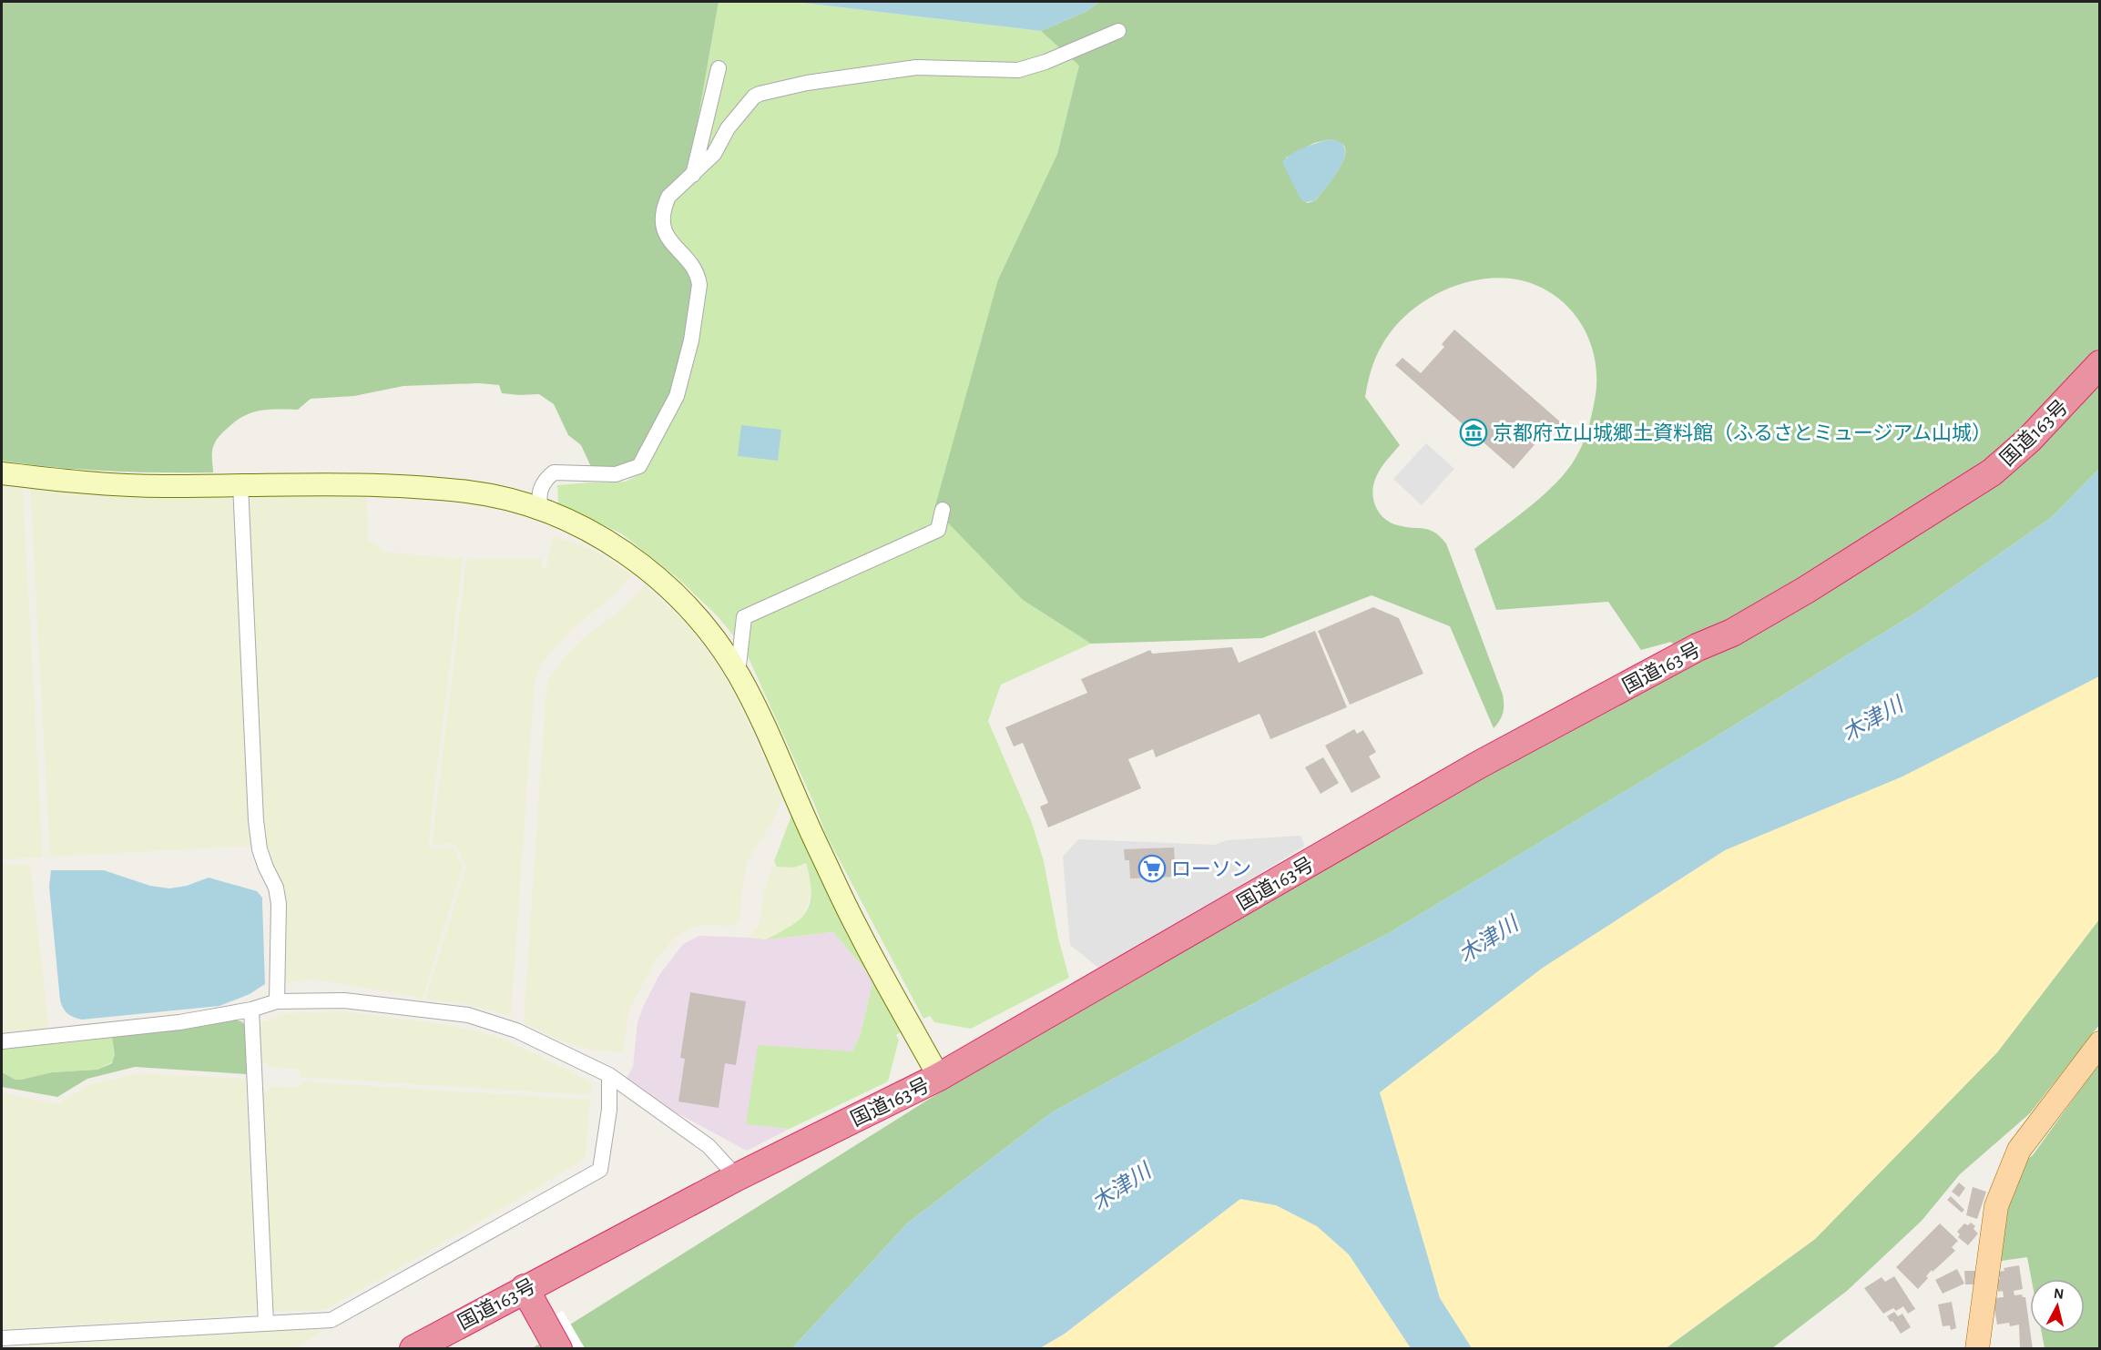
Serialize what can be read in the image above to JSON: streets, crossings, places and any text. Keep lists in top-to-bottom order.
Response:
{
  "streets": {
    "highway": ["国道163号"]
  },
  "water": ["木津川"],
  "places": {
    "museum": ["京都府立山城郷土資料館（ふるさとミュージアム山城）"],
    "supermarket": ["ローソン"]
  },
  "north": "top"
}
